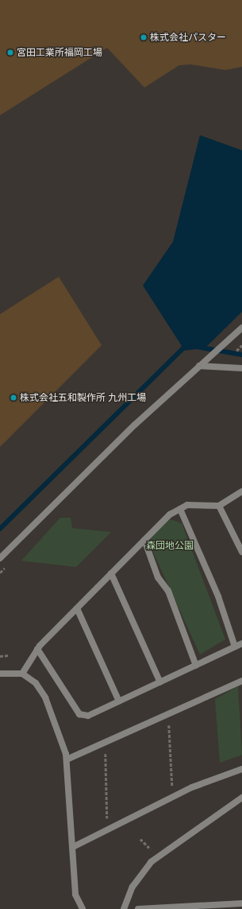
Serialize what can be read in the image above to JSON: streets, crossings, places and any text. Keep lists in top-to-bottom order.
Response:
{
  "parks": ["森団地公園"],
  "places": ["株式会社パスター", "宮田工業所福岡工場", "株式会社五和製作所 九州工場"]
}
